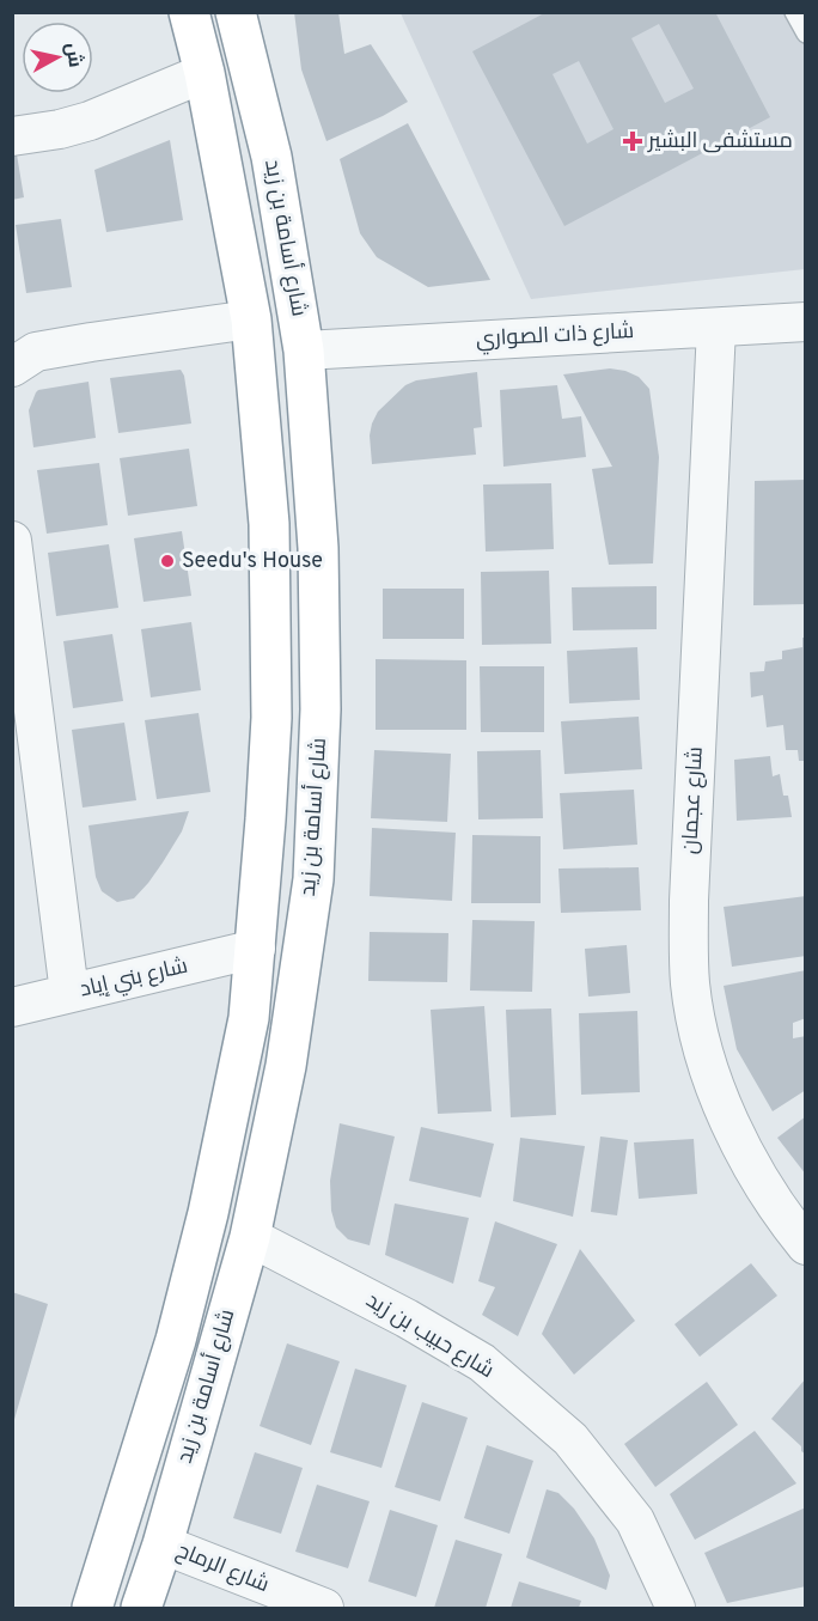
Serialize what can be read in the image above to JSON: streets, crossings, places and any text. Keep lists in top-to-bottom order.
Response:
{
  "streets": {
    "highway": ["شارع أسامة بن زيد"],
    "street": [
      "شارع ذات الصواري",
      "شارع عجمان",
      "شارع بني إياد",
      "شارع حبيب بن زيد",
      "شارع الرماح"
    ]
  },
  "crossings": [
    ["شارع أسامة بن زيد", "شارع ذات الصواري"],
    ["شارع أسامة بن زيد", "شارع بني إياد"],
    ["شارع أسامة بن زيد", "شارع حبيب بن زيد"],
    ["شارع أسامة بن زيد", "شارع الرماح"],
    ["شارع ذات الصواري", "شارع عجمان"]
  ],
  "places": {
    "health": ["مستشفى البشير"],
    "other": ["Seedu's House"]
  },
  "north": "right"
}
